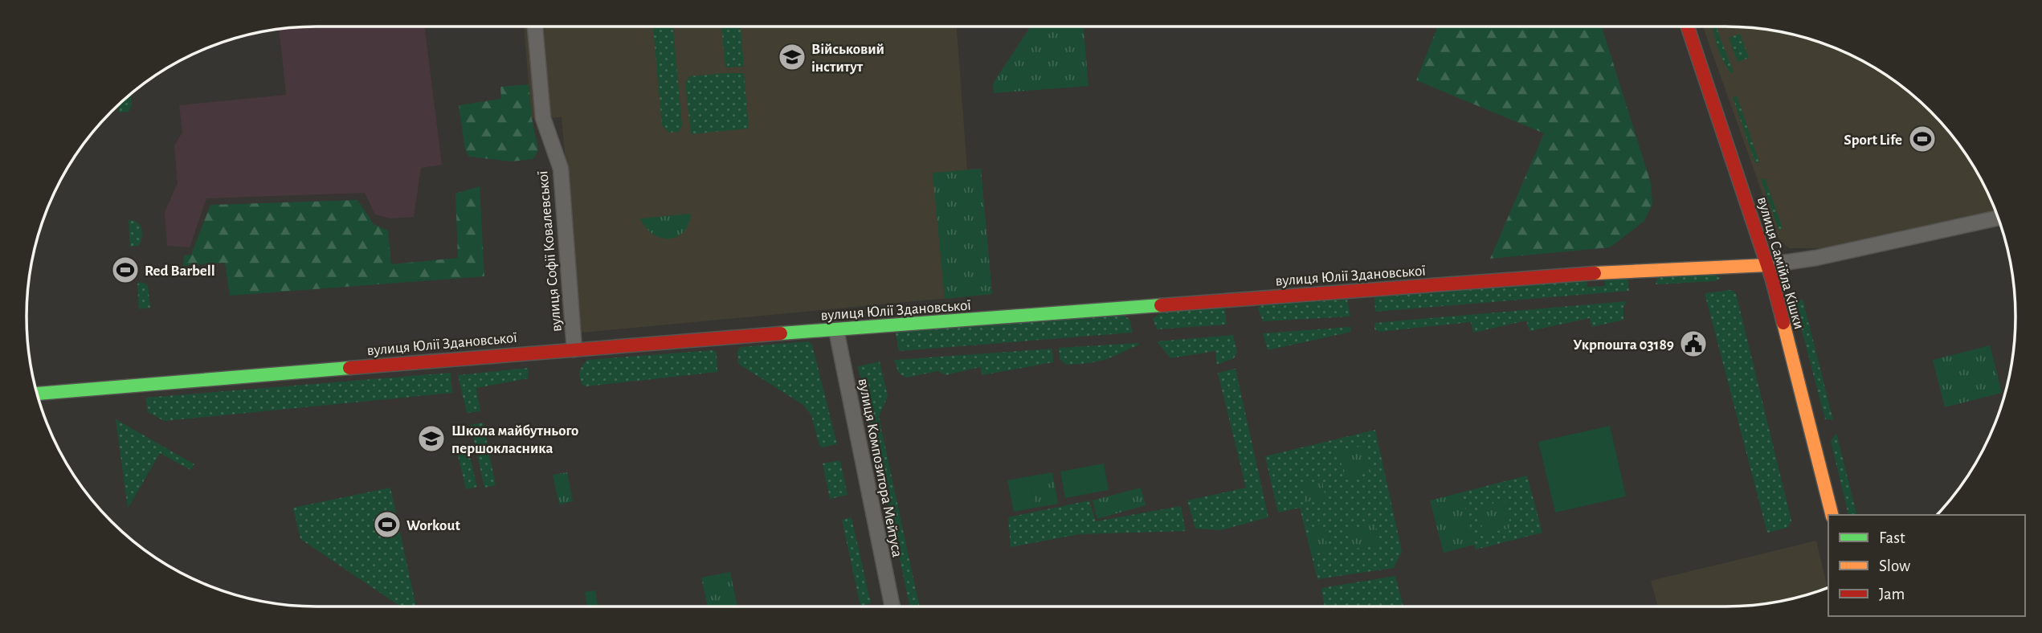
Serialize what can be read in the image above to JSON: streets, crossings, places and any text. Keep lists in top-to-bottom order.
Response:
{
  "streets": {
    "street": [
      "вулиця Софії Ковалевської",
      "вулиця Самійла Кішки",
      "вулиця Юлії Здановської",
      "вулиця Композитора Мейтуса"
    ]
  },
  "crossings": [
    ["вулиця Софії Ковалевської", "вулиця Юлії Здановської"],
    ["вулиця Самійла Кішки", "вулиця Юлії Здановської"],
    ["вулиця Юлії Здановської", "вулиця Композитора Мейтуса"]
  ],
  "places": {
    "school or university": ["Військовий інститут", "Школа майбутнього першокласника"],
    "sports": ["Sport Life", "Red Barbell", "Workout"],
    "public building": ["Укрпошта 03189"]
  },
  "legend": ["Fast", "Slow", "Jam"]
}
